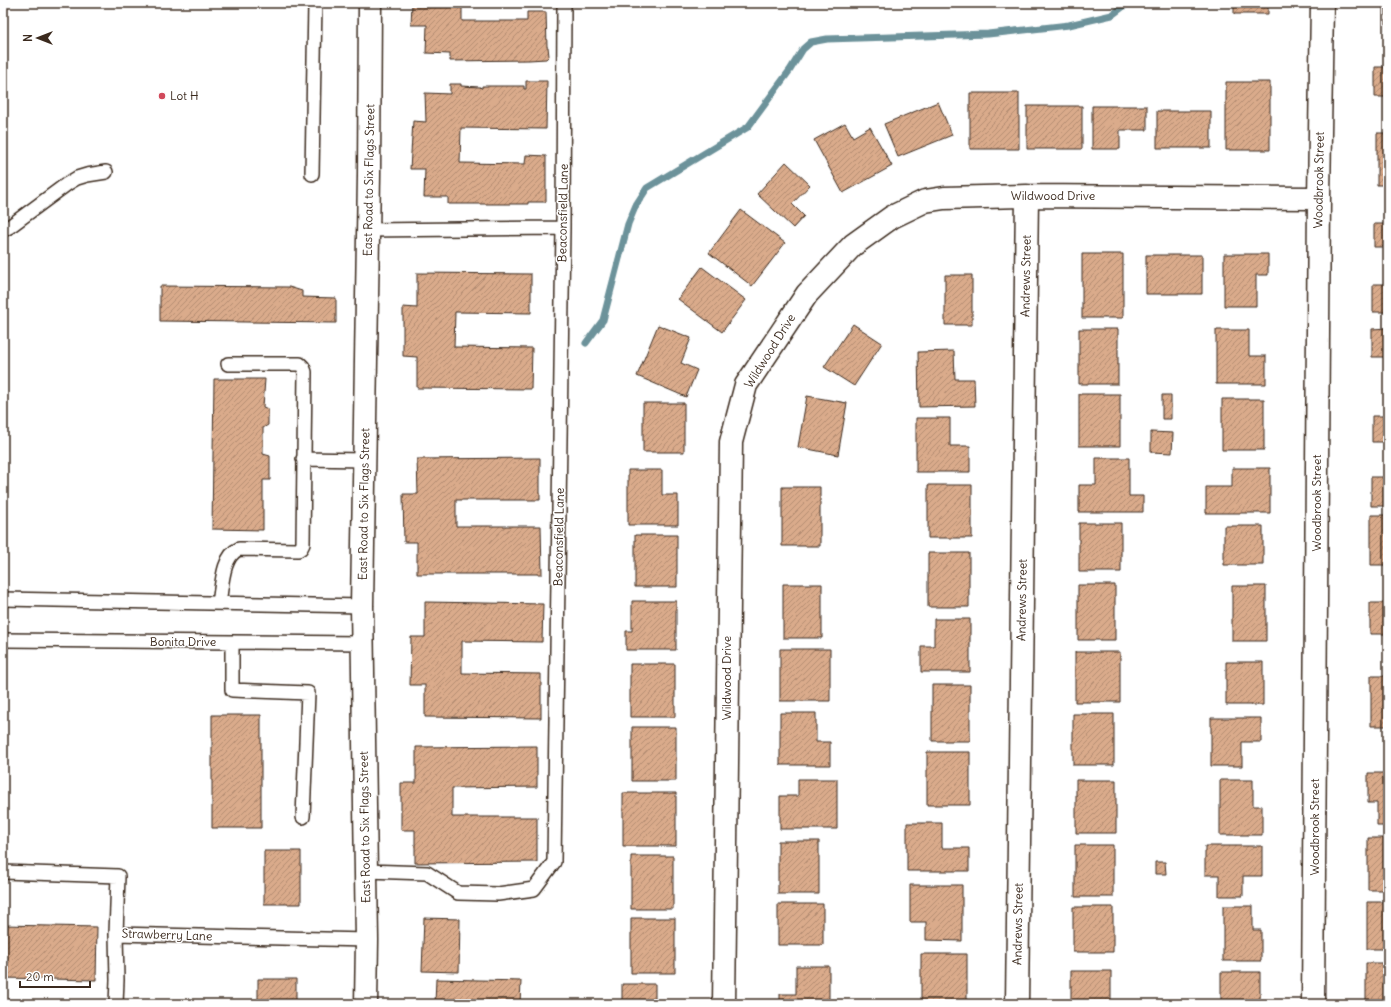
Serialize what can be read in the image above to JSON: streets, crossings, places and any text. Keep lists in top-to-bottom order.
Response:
{
  "streets": {
    "street": [
      "East Road to Six Flags Street",
      "Woodbrook Street",
      "Wildwood Drive",
      "Andrews Street"
    ],
    "lane": ["Beaconsfield Lane", "Bonita Drive", "Strawberry Lane"]
  },
  "crossings": [
    ["East Road to Six Flags Street", "Beaconsfield Lane"],
    ["East Road to Six Flags Street", "Bonita Drive"],
    ["East Road to Six Flags Street", "Strawberry Lane"],
    ["Woodbrook Street", "Wildwood Drive"],
    ["Wildwood Drive", "Andrews Street"]
  ],
  "places": ["Lot H"],
  "scale_bar": "20 m",
  "north": "left"
}
